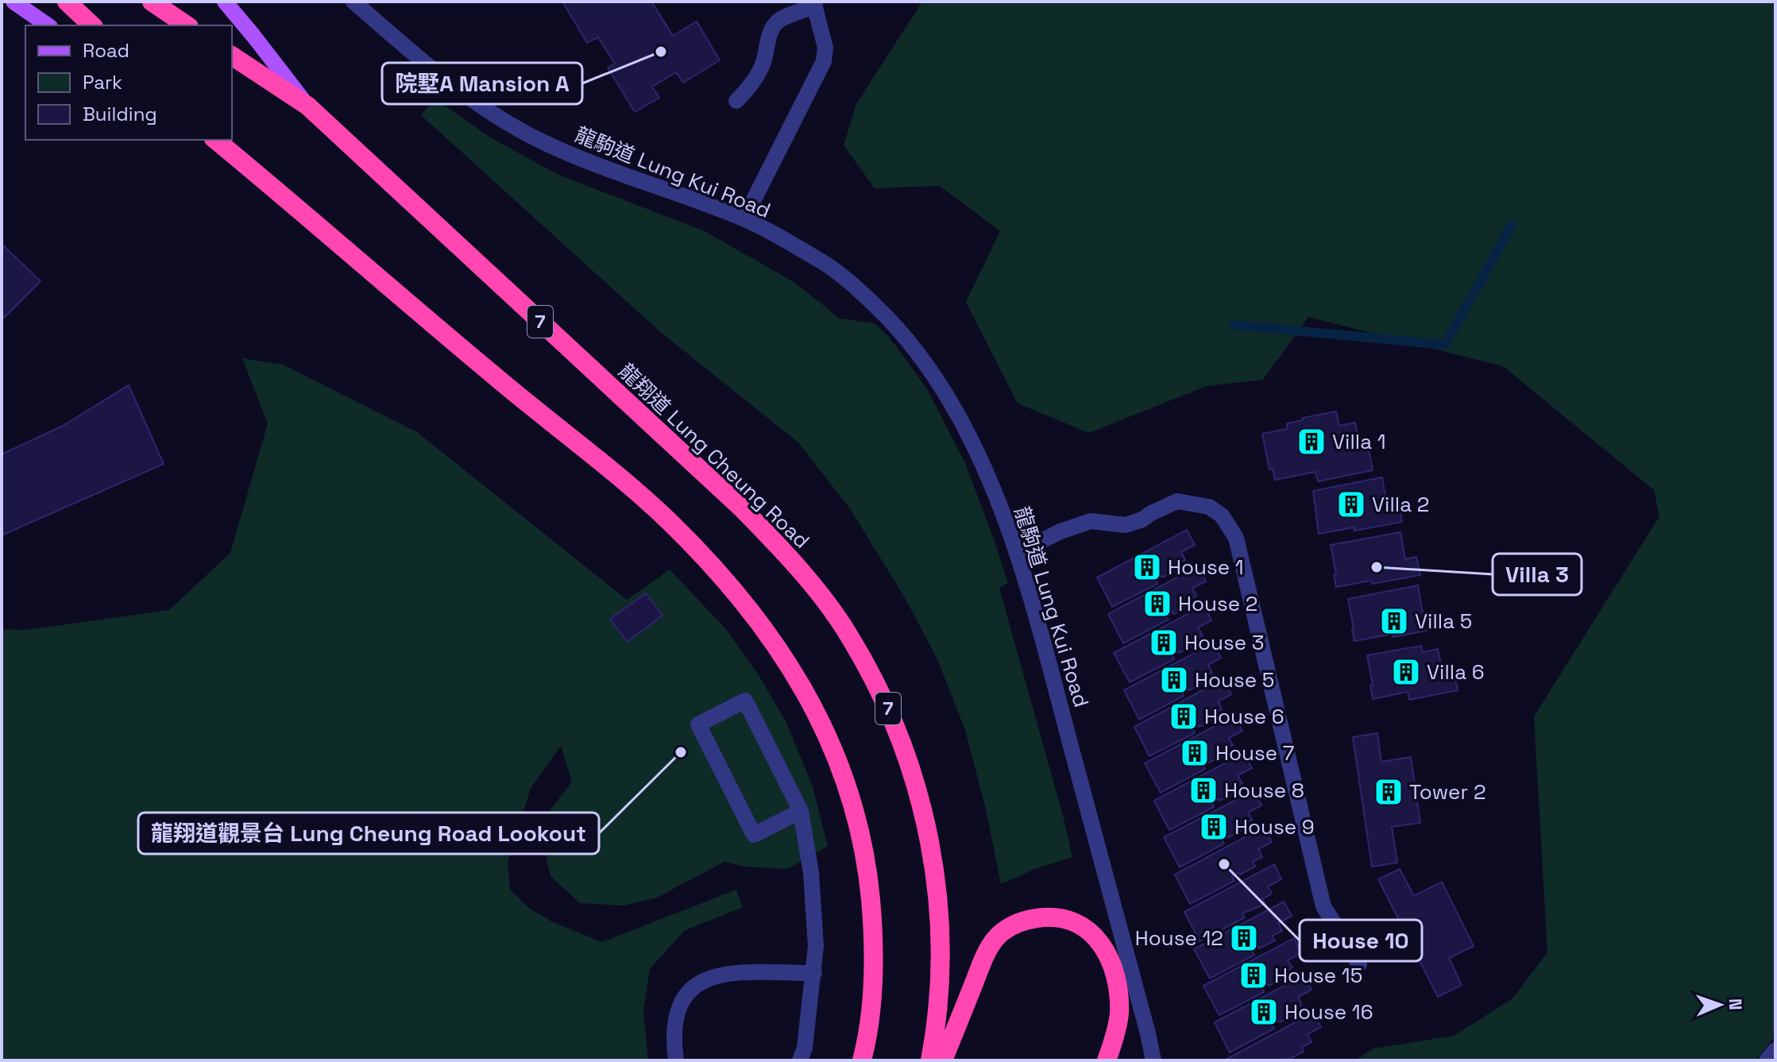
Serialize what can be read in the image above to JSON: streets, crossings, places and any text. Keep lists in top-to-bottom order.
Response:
{
  "streets": {
    "highway": ["7", "龍翔道 Lung Cheung Road"],
    "street": ["龍駒道 Lung Kui Road"]
  },
  "places": {
    "other": [
      "院墅A Mansion A",
      "Villa 3",
      "龍翔道觀景台 Lung Cheung Road Lookout",
      "House 10"
    ],
    "building": [
      "Villa 1",
      "Villa 2",
      "House 1",
      "House 2",
      "Villa 5",
      "House 3",
      "Villa 6",
      "House 5",
      "House 6",
      "House 7",
      "House 8",
      "Tower 2",
      "House 9",
      "House 12",
      "House 15",
      "House 16"
    ]
  },
  "legend": ["Road", "Park", "Building"],
  "north": "right"
}
